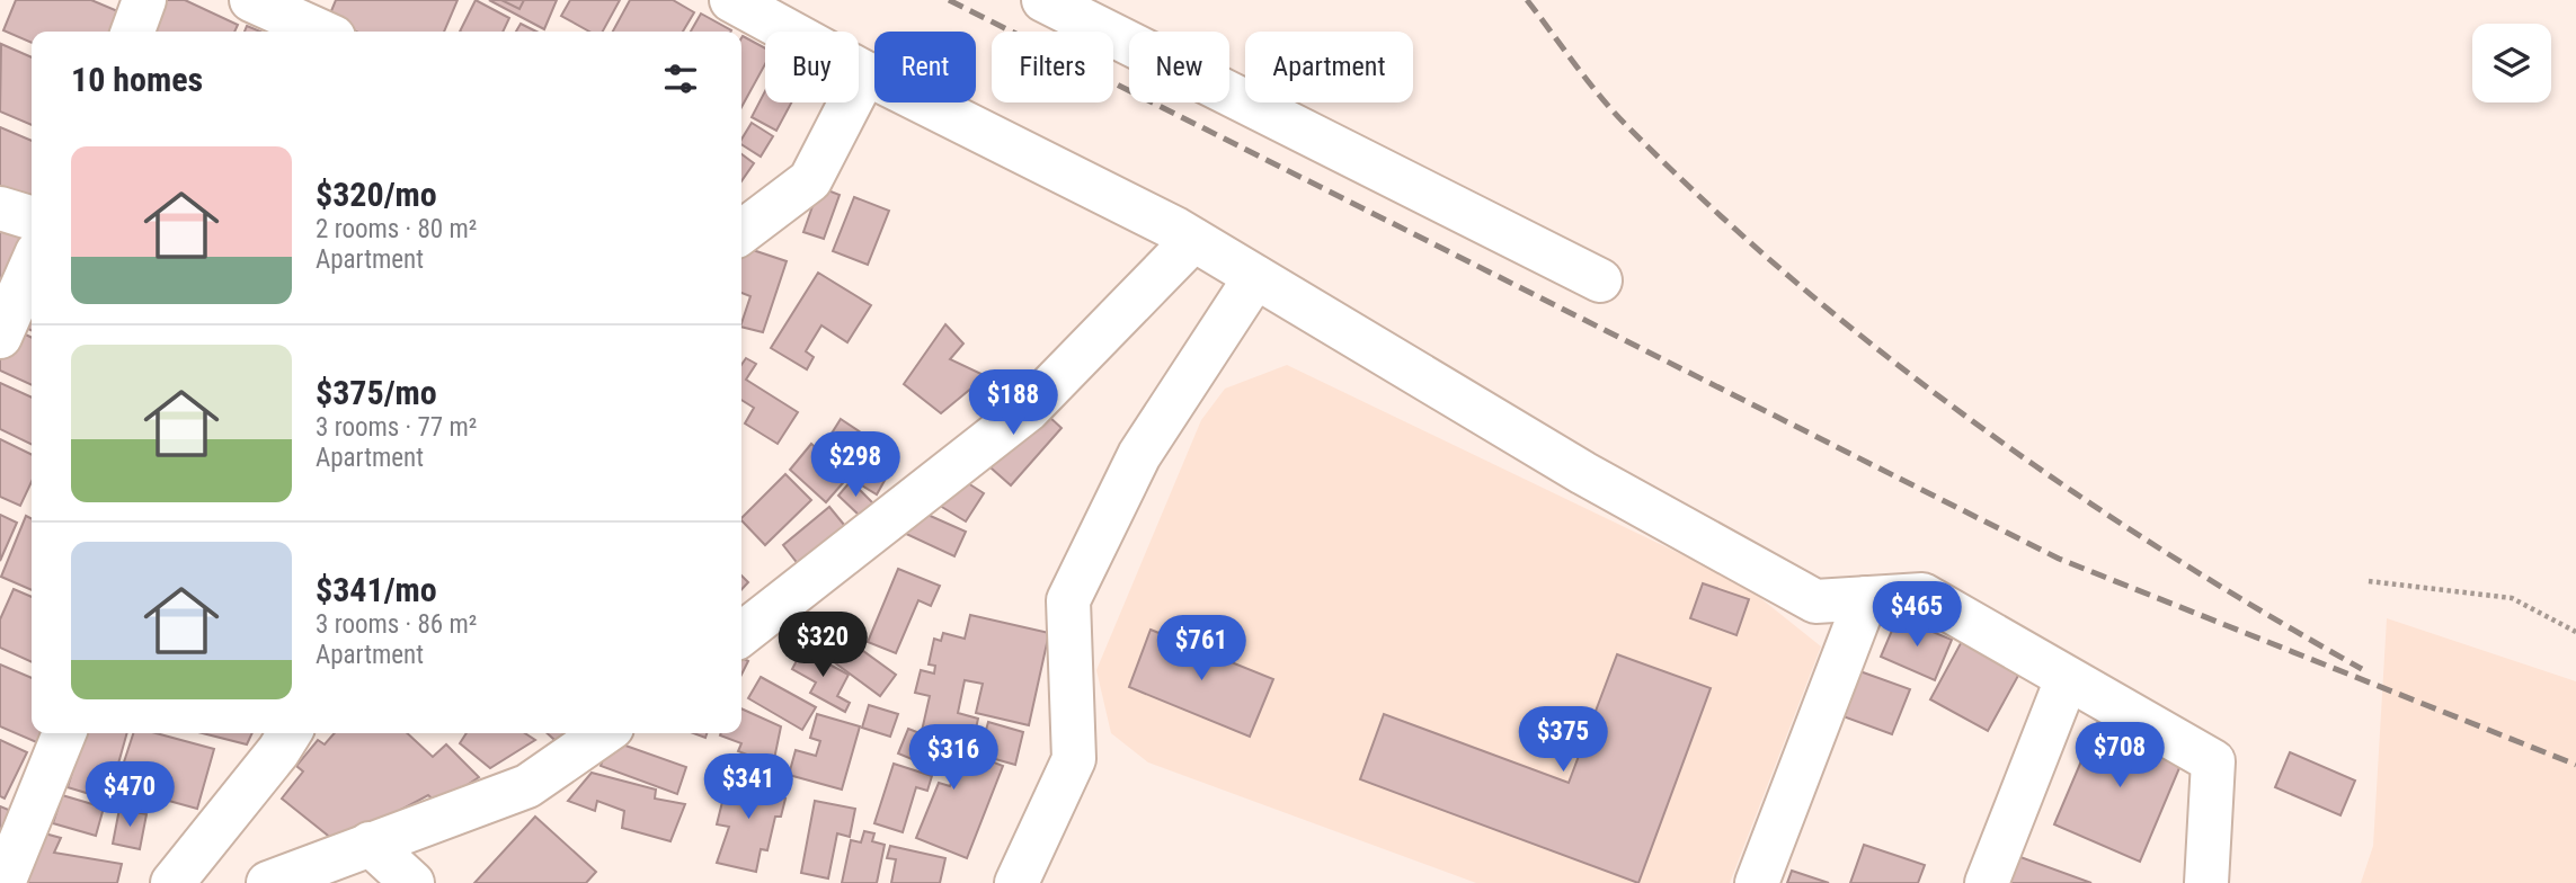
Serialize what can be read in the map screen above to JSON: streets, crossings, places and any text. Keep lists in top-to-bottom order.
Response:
{
  "page": {
    "chip": [
      "Buy",
      "Rent",
      "Filters",
      "New",
      "Apartment"
    ],
    "heading": "10 homes",
    "list": [
      {
        "name": "$320/mo",
        "note": "2 rooms · 80 m² · Apartment"
      },
      {
        "name": "$375/mo",
        "note": "3 rooms · 77 m² · Apartment"
      },
      {
        "name": "$341/mo",
        "note": "3 rooms · 86 m² · Apartment"
      }
    ],
    "price": [
      "$188",
      "$298",
      "$465",
      "$320",
      "$761",
      "$375",
      "$708",
      "$316",
      "$341",
      "$470"
    ]
  }
}
